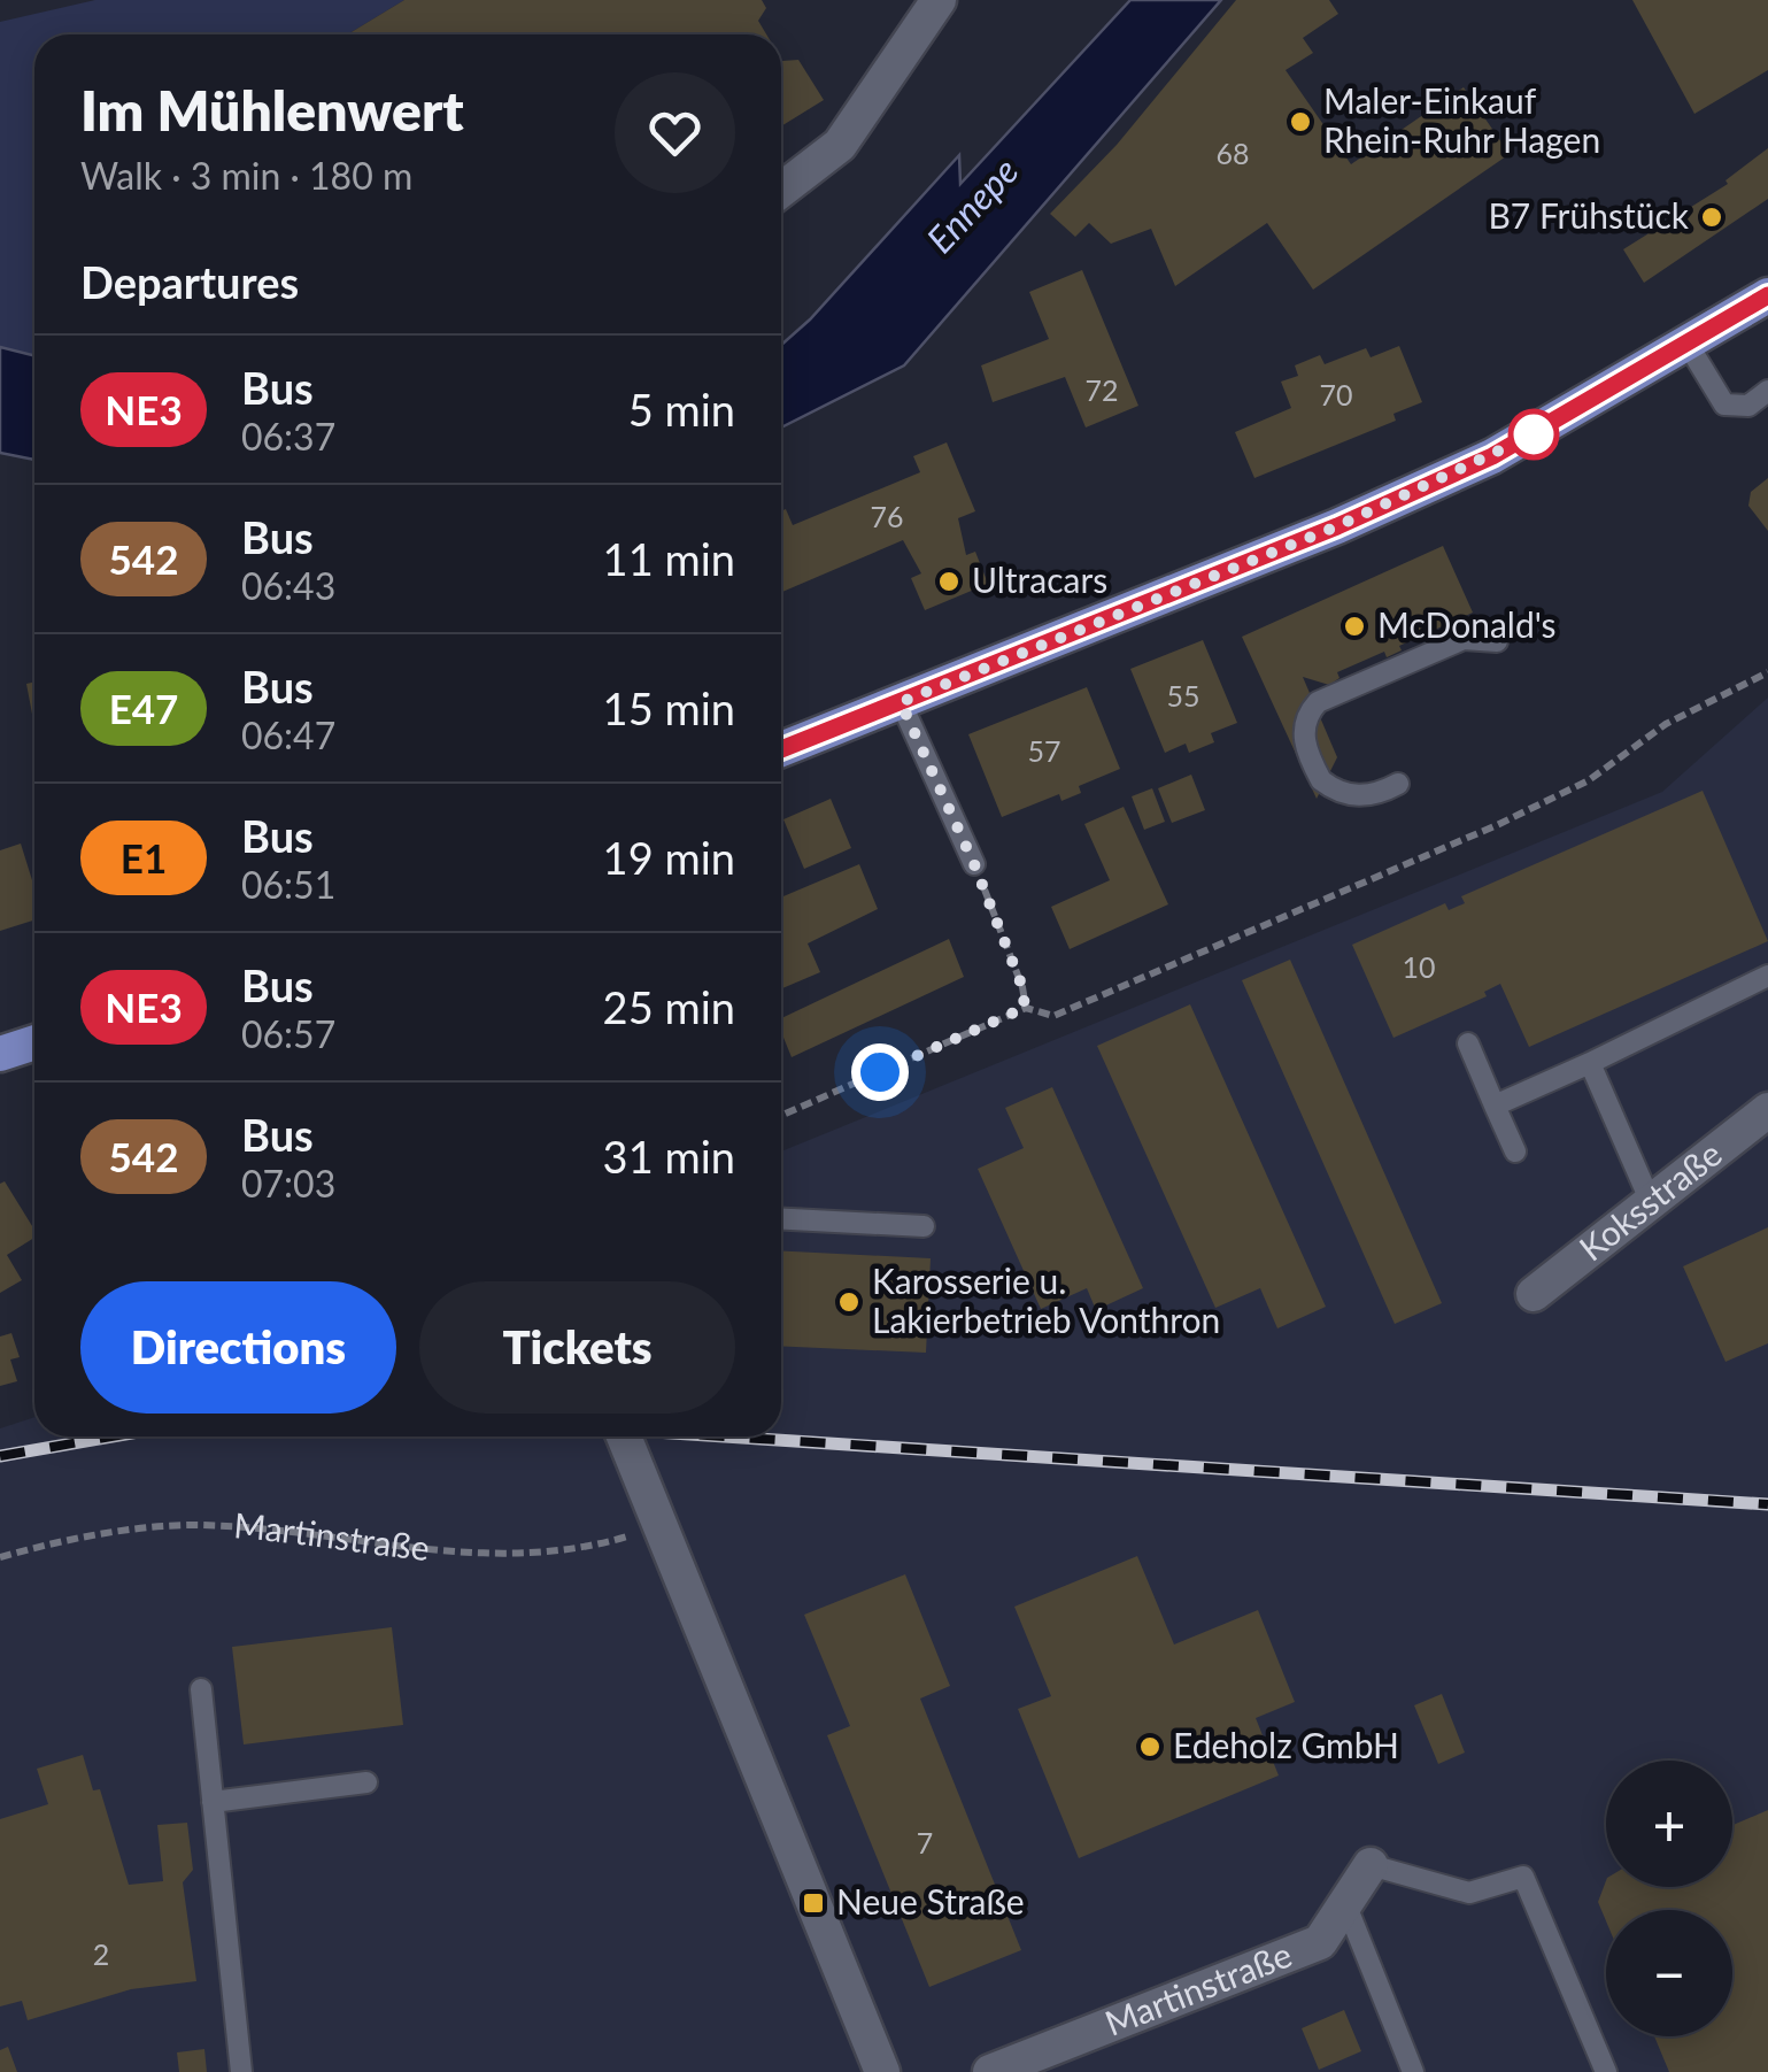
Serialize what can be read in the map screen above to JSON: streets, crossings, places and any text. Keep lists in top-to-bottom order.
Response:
{
  "streets": {
    "street": ["Koksstraße", "Martinstraße"]
  },
  "water": ["Ennepe"],
  "places": {
    "other": [
      "Maler-Einkauf Rhein-Ruhr Hagen",
      "B7 Frühstück",
      "Ultracars",
      "McDonald's",
      "Karosserie u. Lakierbetrieb Vonthron",
      "Edeholz GmbH"
    ],
    "transit": ["Neue Straße"]
  },
  "lines": ["bus line NE3"],
  "house_numbers": [
    "68",
    "72",
    "70",
    "76",
    "55",
    "57",
    "10",
    "7",
    "2"
  ],
  "page": {
    "heading": [
      ["Im Mühlenwert", "Walk · 3 min · 180 m"],
      "Departures"
    ],
    "list": [
      {
        "mark": "NE3",
        "name": "Bus",
        "note": "06:37",
        "value": "5 min"
      },
      {
        "mark": "542",
        "name": "Bus",
        "note": "06:43",
        "value": "11 min"
      },
      {
        "mark": "E47",
        "name": "Bus",
        "note": "06:47",
        "value": "15 min"
      },
      {
        "mark": "E1",
        "name": "Bus",
        "note": "06:51",
        "value": "19 min"
      },
      {
        "mark": "NE3",
        "name": "Bus",
        "note": "06:57",
        "value": "25 min"
      },
      {
        "mark": "542",
        "name": "Bus",
        "note": "07:03",
        "value": "31 min"
      }
    ],
    "buttons": ["Directions", "Tickets"],
    "map_buttons": ["+", "−"]
  }
}
